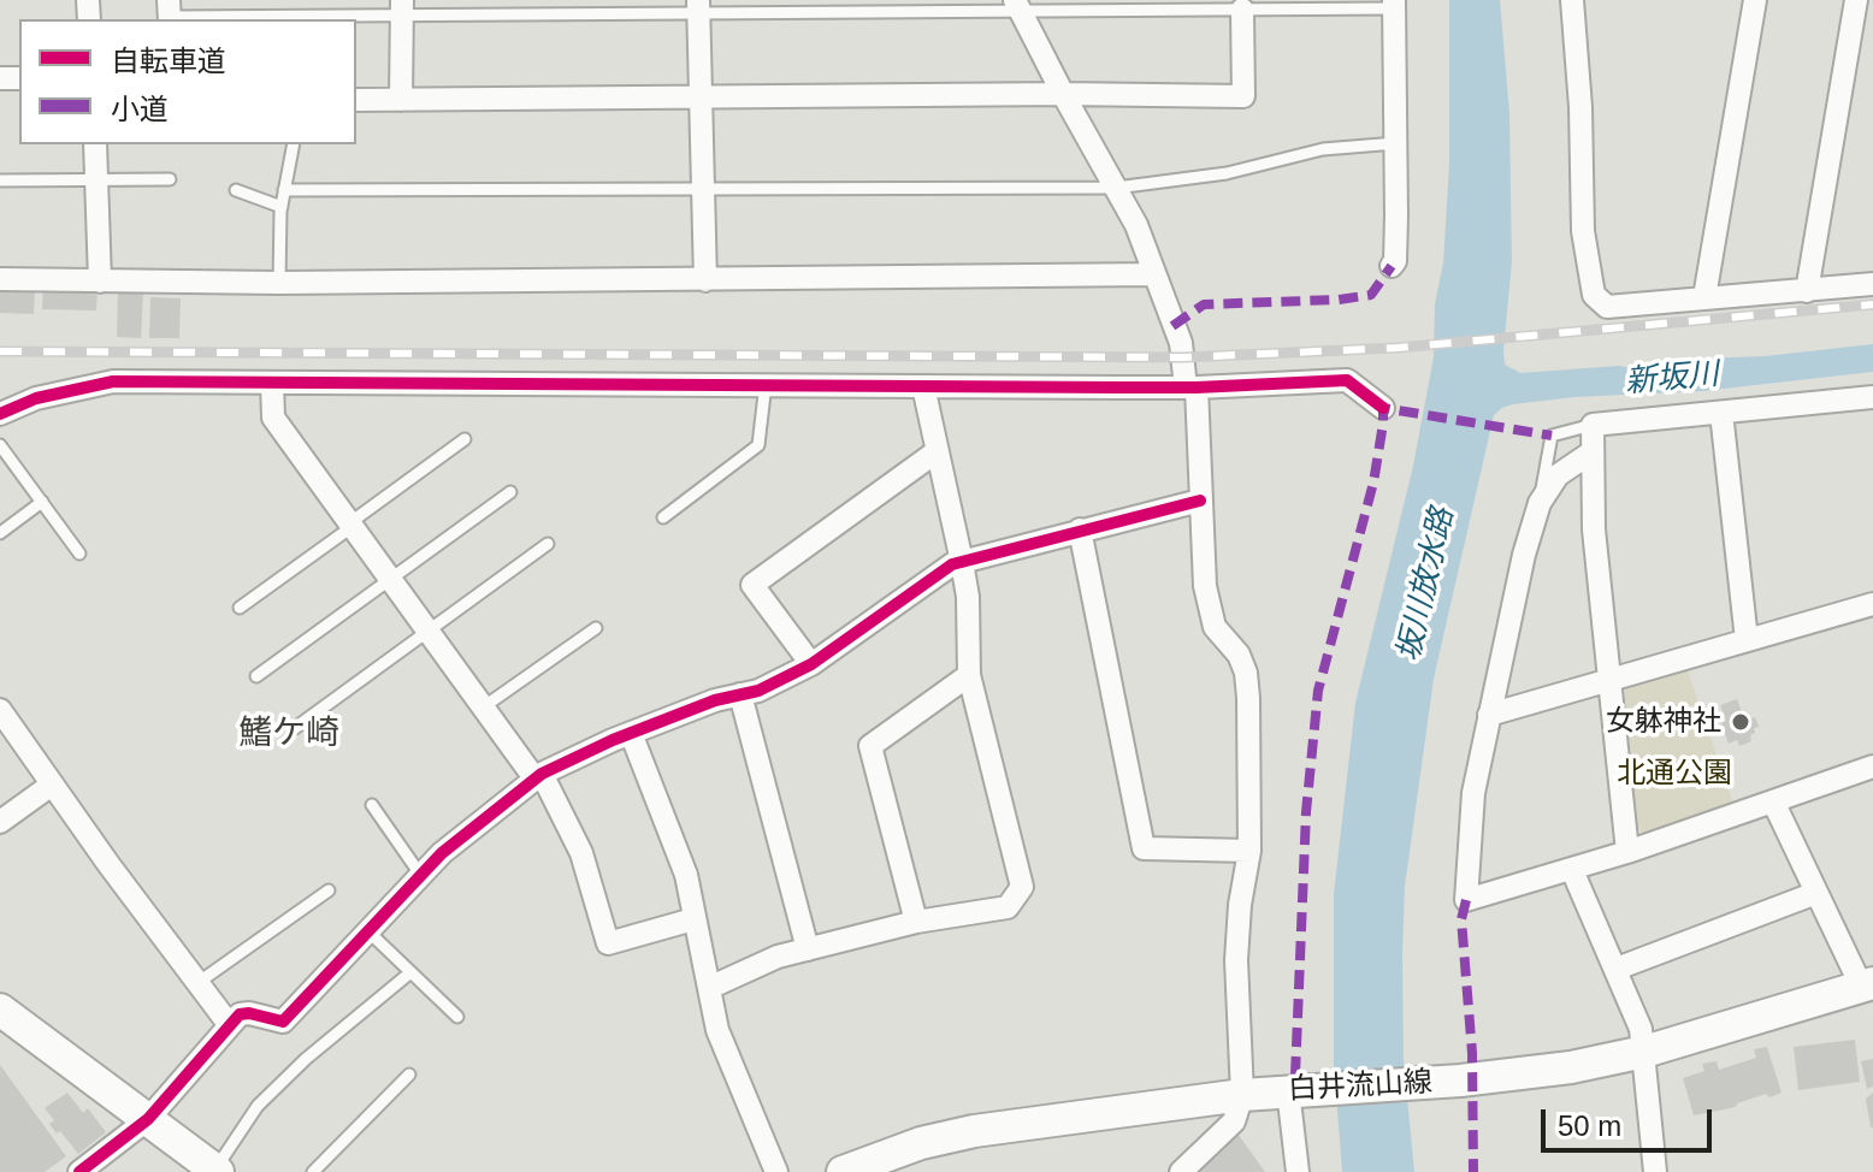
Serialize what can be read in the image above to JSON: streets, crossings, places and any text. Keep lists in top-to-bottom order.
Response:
{
  "streets": {
    "main road": ["白井流山線"]
  },
  "districts": ["鰭ケ崎"],
  "water": ["新坂川", "坂川放水路"],
  "parks": ["北通公園"],
  "places": ["女躰神社"],
  "legend": ["自転車道", "小道"],
  "scale_bar": "50 m"
}
